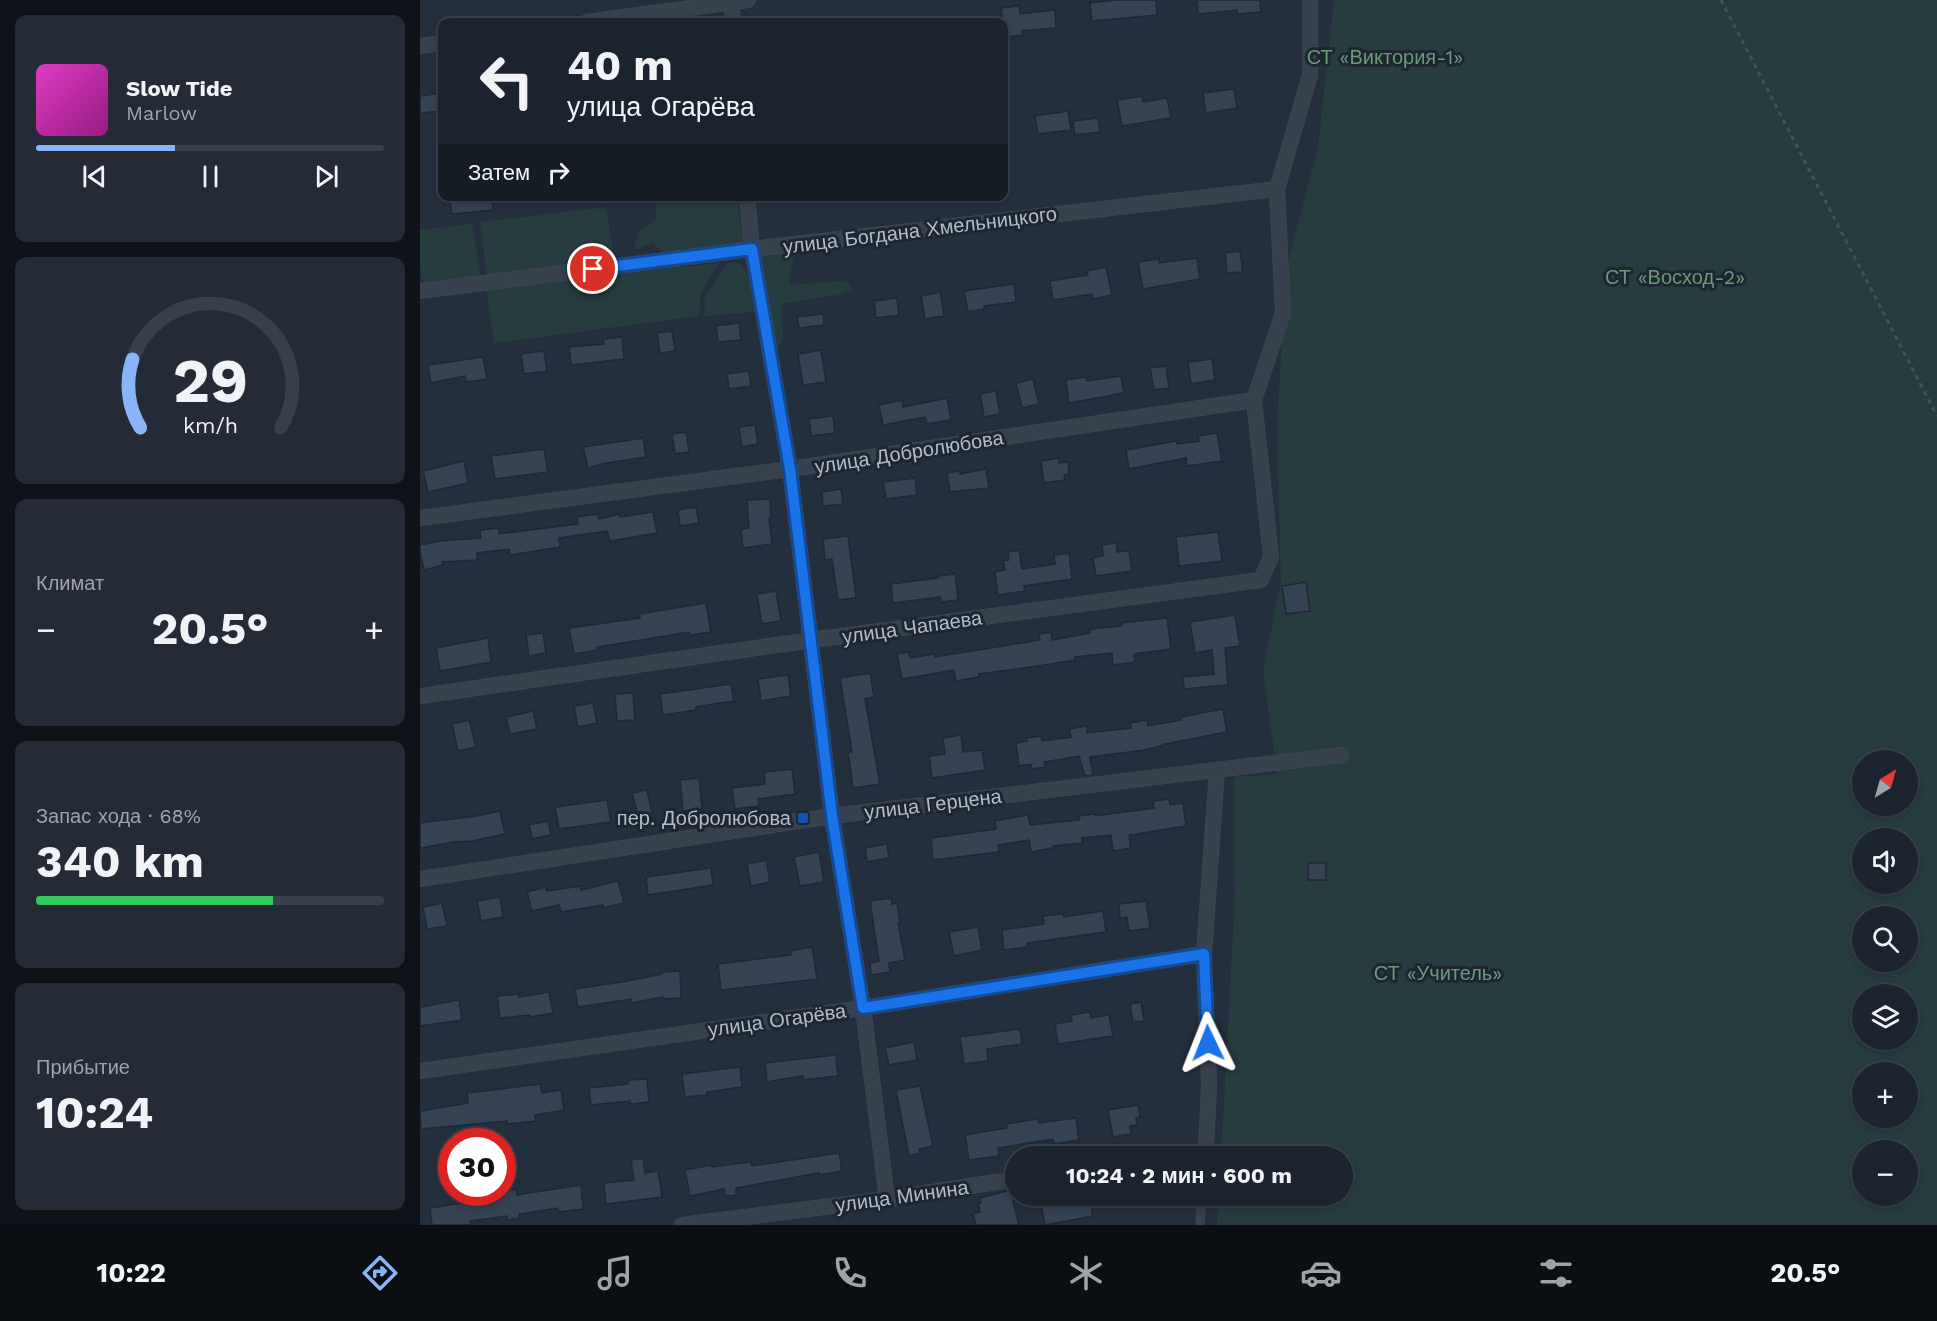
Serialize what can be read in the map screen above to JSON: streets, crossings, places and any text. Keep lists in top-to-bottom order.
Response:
{
  "streets": {
    "street": [
      "улица Богдана Хмельницкого",
      "улица Добролюбова",
      "улица Чапаева",
      "улица Герцена",
      "улица Огарёва",
      "улица Минина"
    ]
  },
  "crossings": [
    ["улица Добролюбова", "улица Чапаева"]
  ],
  "parks": ["СТ «Виктория-1»", "СТ «Восход-2»", "СТ «Учитель»"],
  "places": {
    "transit": ["пер. Добролюбова"]
  },
  "north": "top right",
  "page": {
    "turn": ["40 m", "улица Огарёва"],
    "song": ["Slow Tide", "Marlow"],
    "then": "Затем",
    "tile": [
      "Климат",
      ["Запас хода · 68%", "340 km"],
      ["Прибытие", "10:24"]
    ],
    "heat": ["−", "20.5°", "+"],
    "map_buttons": ["+", "−"],
    "limit": "30",
    "trip": "10:24 · 2 мин · 600 m",
    "tabs": ["10:22", "20.5°"],
    "gauge": ["29", "km/h"]
  }
}
